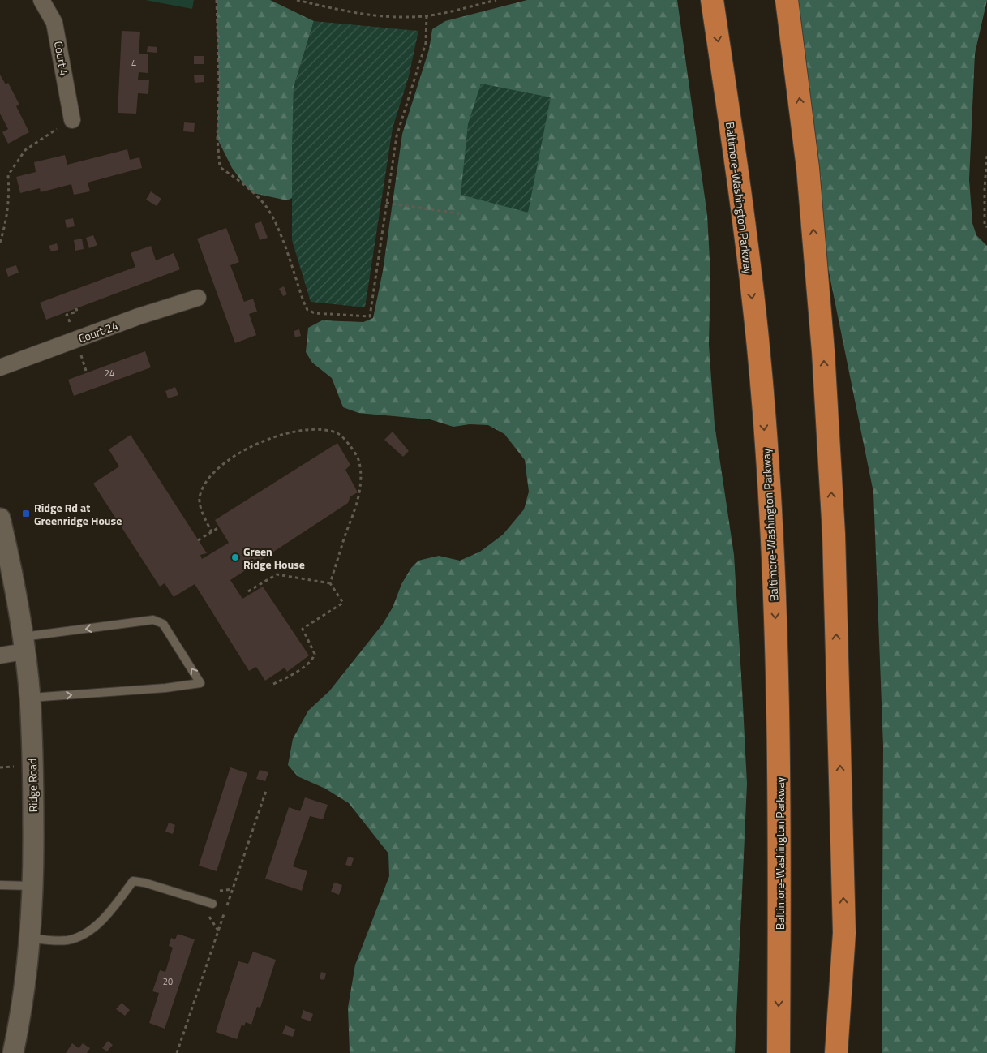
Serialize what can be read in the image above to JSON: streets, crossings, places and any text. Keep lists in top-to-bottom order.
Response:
{
  "streets": {
    "highway": ["Baltimore-Washington Parkway"],
    "street": ["Court 4", "Court 24", "Ridge Road"]
  },
  "places": {
    "transit": ["Ridge Rd at Greenridge House"],
    "other": ["Green Ridge House"]
  },
  "house_numbers": ["4", "24", "20"]
}
